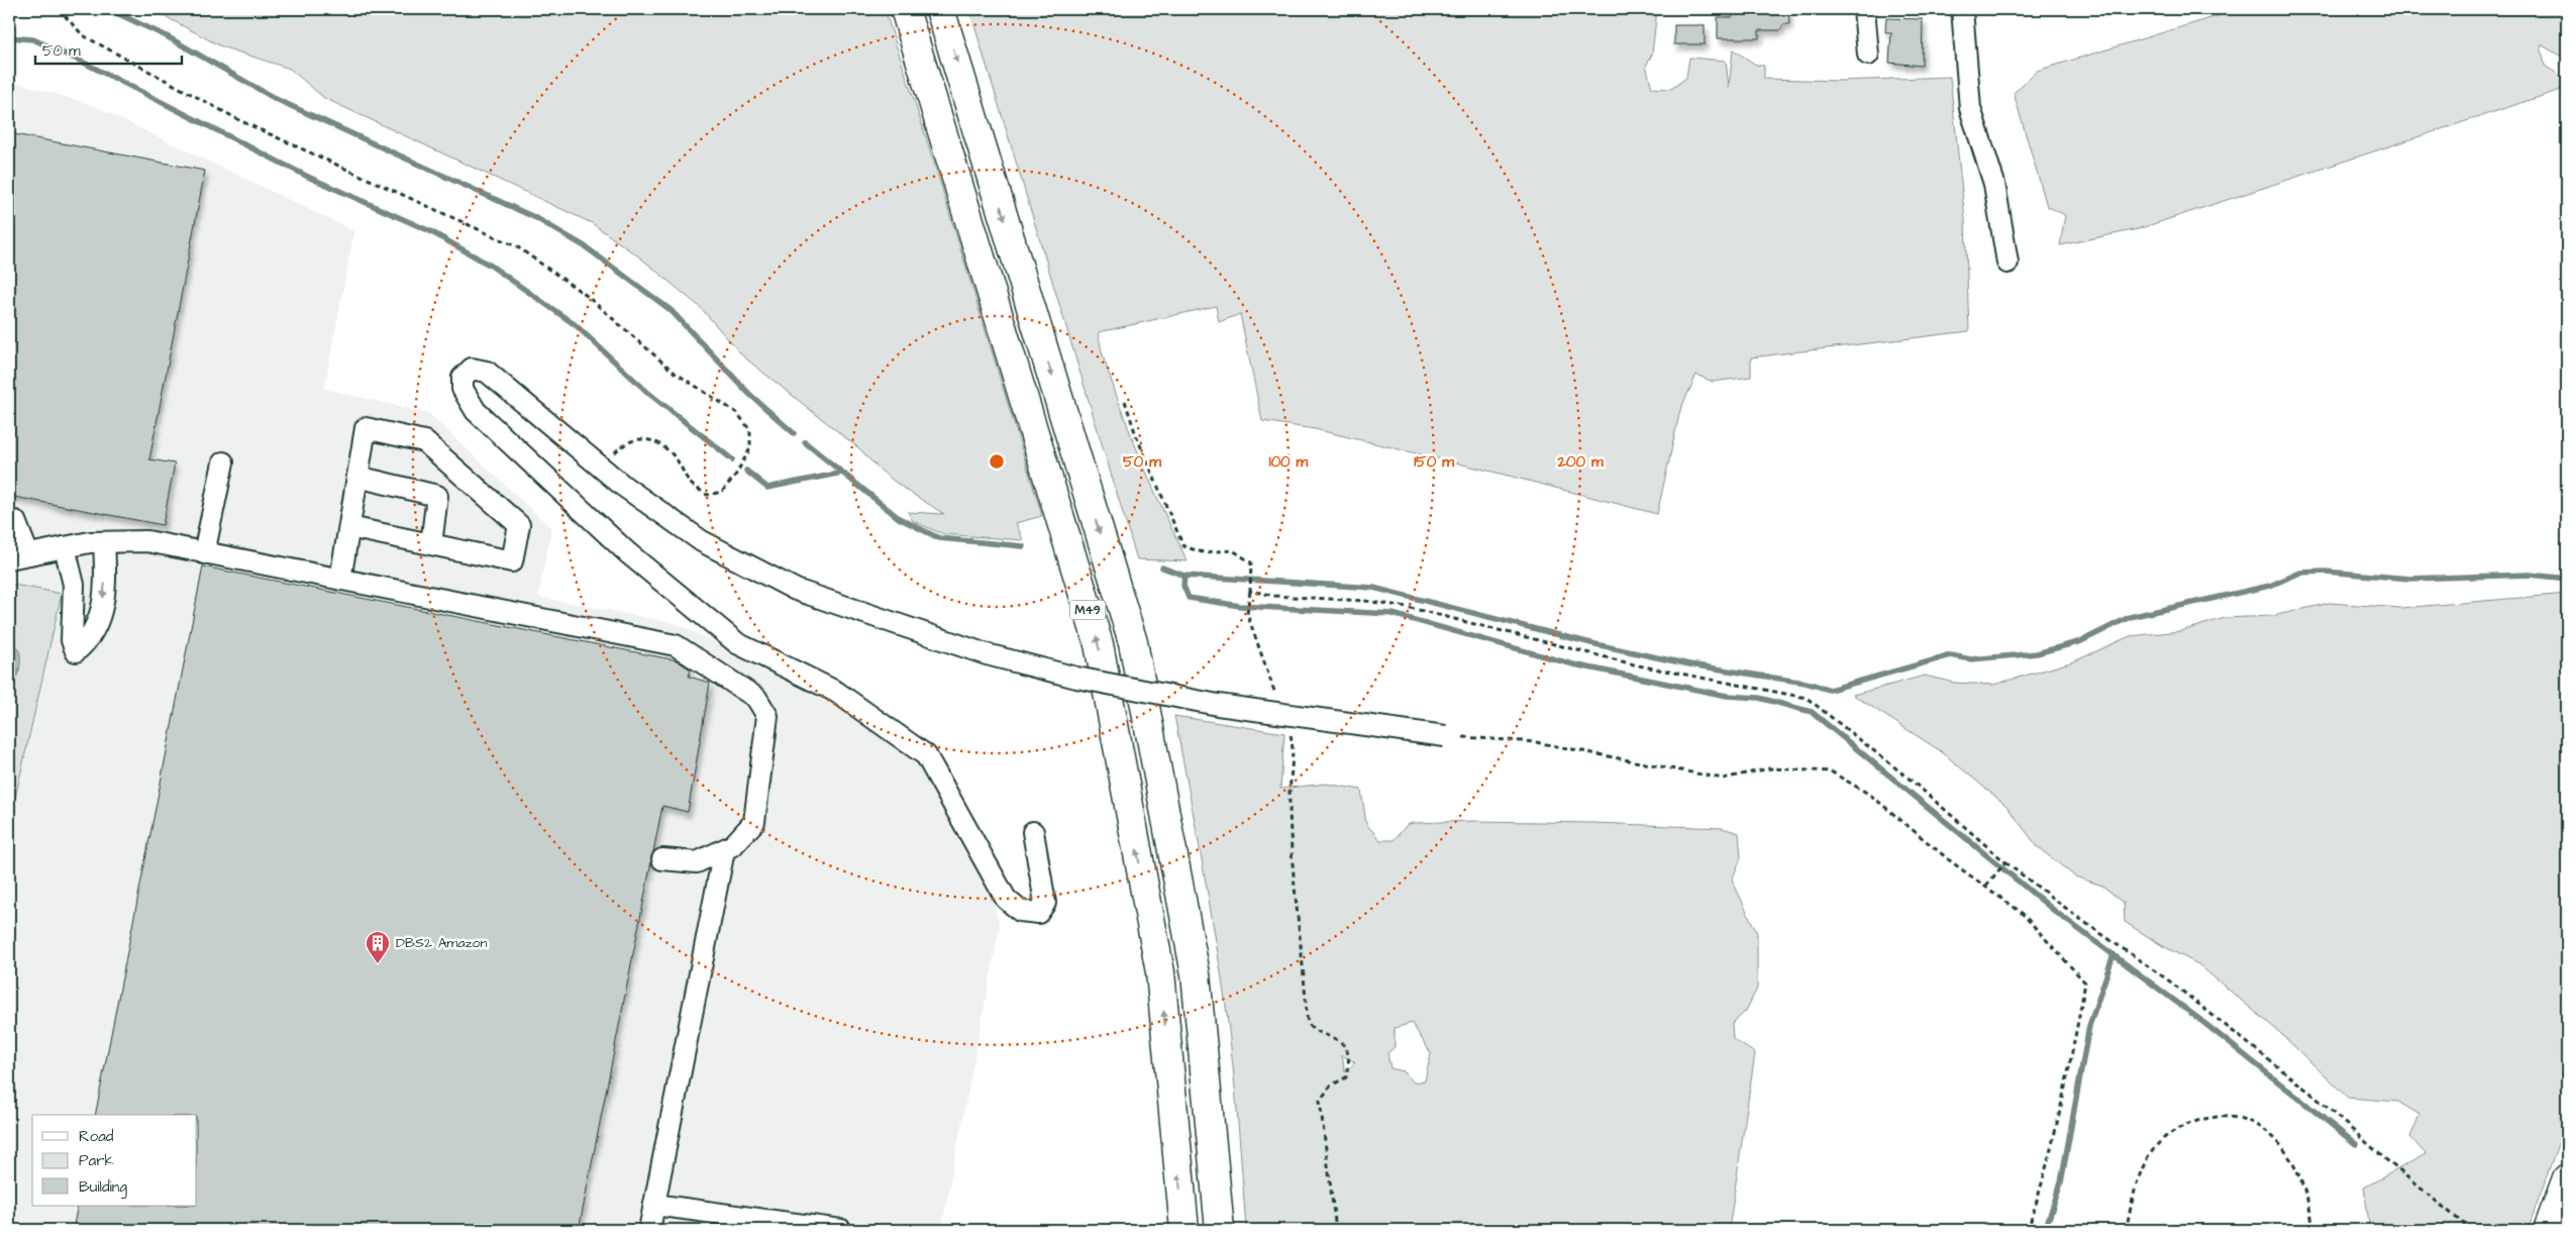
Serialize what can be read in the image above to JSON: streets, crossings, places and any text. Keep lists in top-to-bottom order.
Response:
{
  "streets": {
    "highway": ["M49"]
  },
  "places": {
    "building": ["DBS2 Amazon"]
  },
  "legend": ["Road", "Park", "Building"],
  "scale_bar": "50 m",
  "rings": [
    "50 m",
    "100 m",
    "150 m",
    "200 m"
  ]
}
